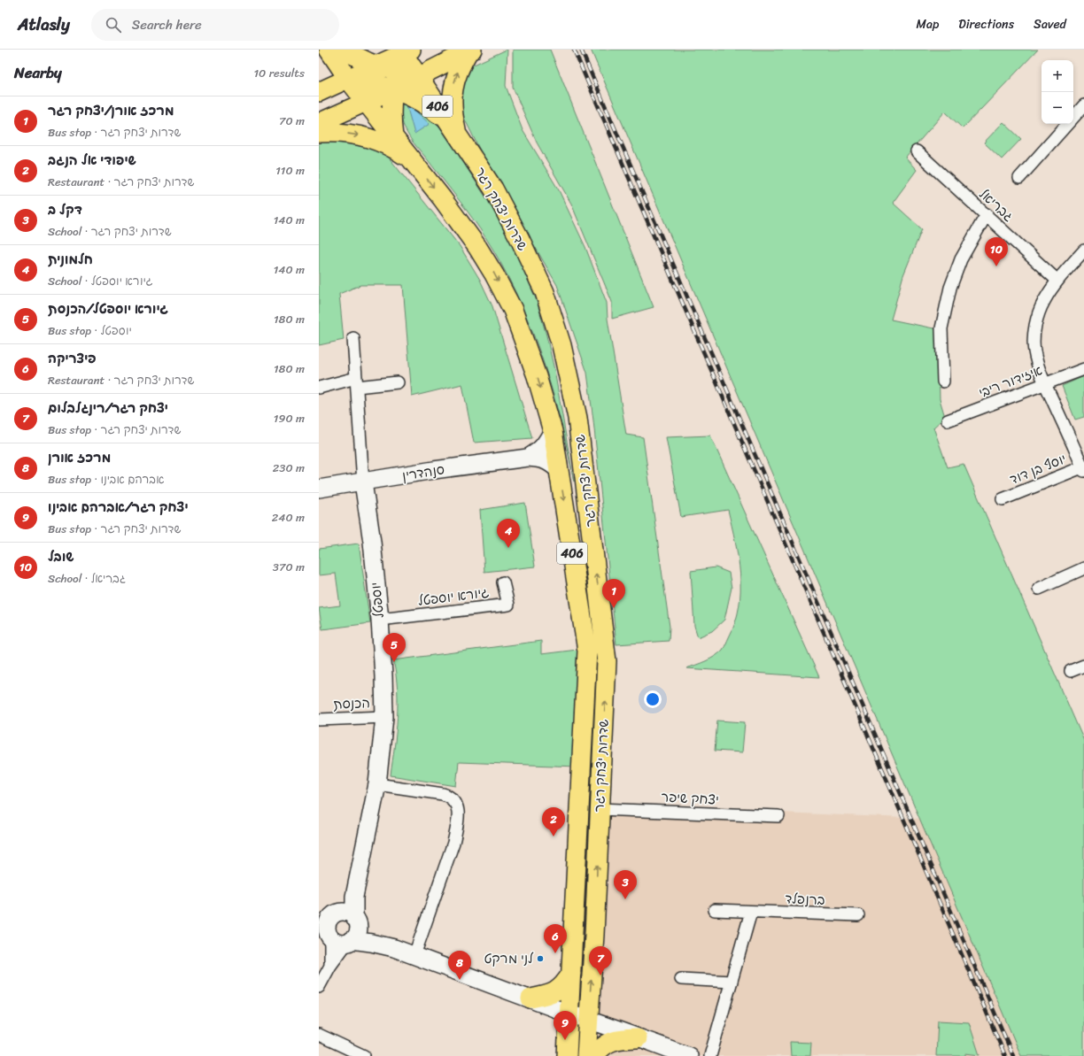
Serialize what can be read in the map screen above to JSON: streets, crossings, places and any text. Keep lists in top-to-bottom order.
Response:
{
  "streets": {
    "main road": ["406", "שדרות יצחק רגר"],
    "street": [
      "גבריאל",
      "איזידור ריבי",
      "יוסף בן דוד",
      "סנהדרין",
      "גיורא יוספטל",
      "יוספטל",
      "הכנסת",
      "יצחק שיפר",
      "ברנפלד"
    ]
  },
  "crossings": [
    ["406", "שדרות יצחק רגר"],
    ["שדרות יצחק רגר", "סנהדרין"],
    ["שדרות יצחק רגר", "יצחק שיפר"],
    ["סנהדרין", "יוספטל"],
    ["גיורא יוספטל", "יוספטל"],
    ["יוספטל", "הכנסת"]
  ],
  "places": ["לני מרקט"],
  "page": {
    "header": "Atlasly",
    "search": "Search here",
    "nav": ["Map", "Directions", "Saved"],
    "heading": ["Nearby", "10 results"],
    "map_buttons": ["+", "−"],
    "list": [
      {
        "mark": "1",
        "name": "מרכז אורן/יצחק רגר",
        "note": "Bus stop · שדרות יצחק רגר",
        "value": "70 m"
      },
      {
        "mark": "2",
        "name": "שיפודי אל הנגב",
        "note": "Restaurant · שדרות יצחק רגר",
        "value": "110 m"
      },
      {
        "mark": "3",
        "name": "דקל ב",
        "note": "School · שדרות יצחק רגר",
        "value": "140 m"
      },
      {
        "mark": "4",
        "name": "חלמונית",
        "note": "School · גיורא יוספטל",
        "value": "140 m"
      },
      {
        "mark": "5",
        "name": "גיורא יוספטל/הכנסת",
        "note": "Bus stop · יוספטל",
        "value": "180 m"
      },
      {
        "mark": "6",
        "name": "פיצריקה",
        "note": "Restaurant · שדרות יצחק רגר",
        "value": "180 m"
      },
      {
        "mark": "7",
        "name": "יצחק רגר/רינגלבלום",
        "note": "Bus stop · שדרות יצחק רגר",
        "value": "190 m"
      },
      {
        "mark": "8",
        "name": "מרכז אורן",
        "note": "Bus stop · אברהם אבינו",
        "value": "230 m"
      },
      {
        "mark": "9",
        "name": "יצחק רגר/אברהם אבינו",
        "note": "Bus stop · שדרות יצחק רגר",
        "value": "240 m"
      },
      {
        "mark": "10",
        "name": "שובל",
        "note": "School · גבריאל",
        "value": "370 m"
      }
    ],
    "pins": [
      "10",
      "4",
      "1",
      "5",
      "2",
      "3",
      "6",
      "7",
      "8",
      "9"
    ]
  }
}
